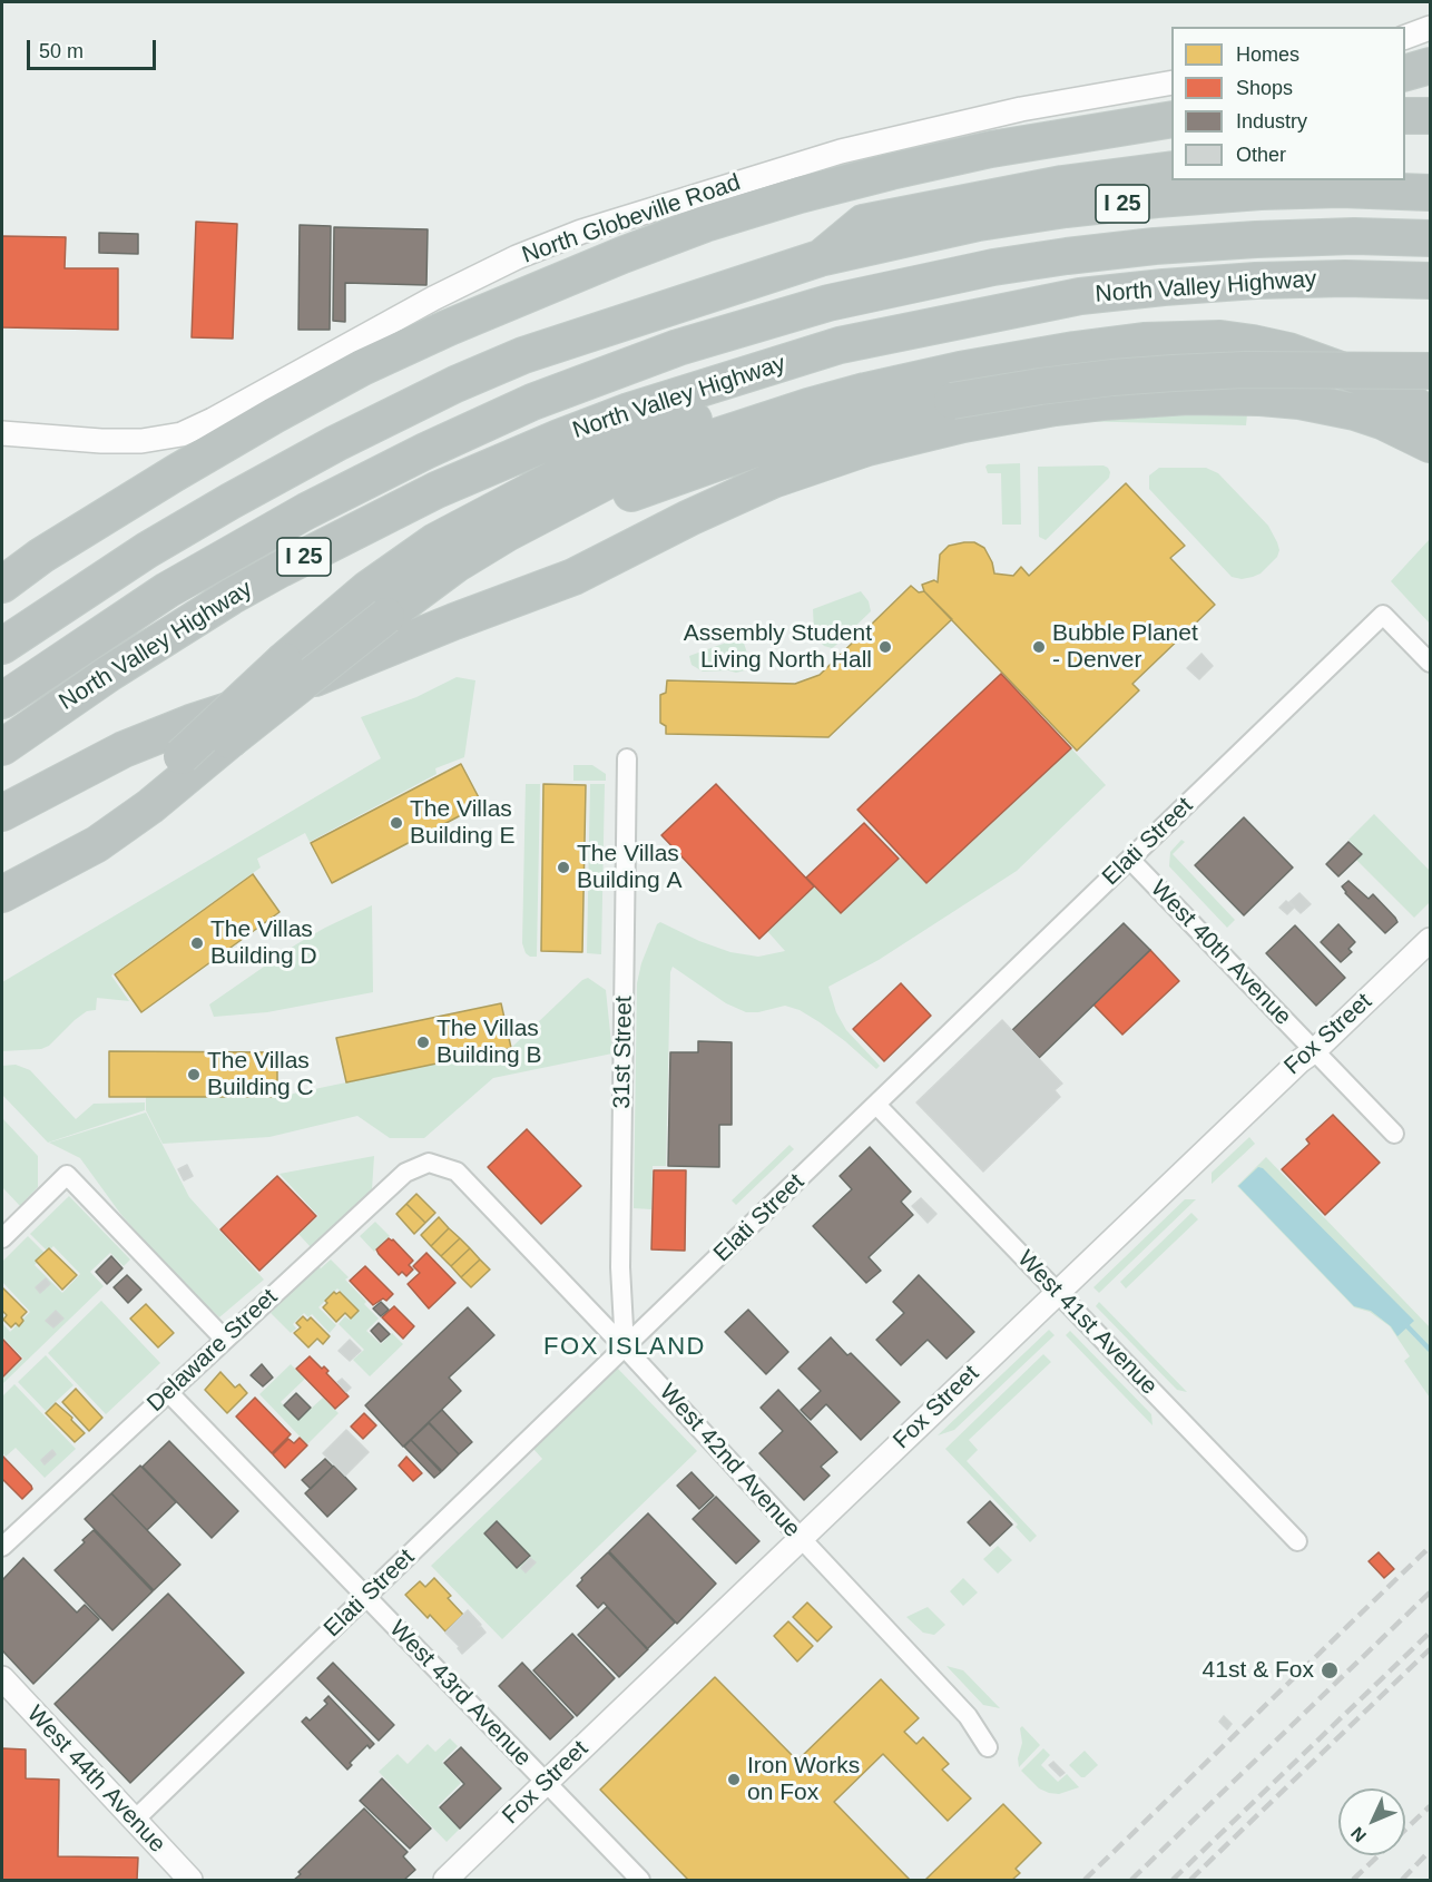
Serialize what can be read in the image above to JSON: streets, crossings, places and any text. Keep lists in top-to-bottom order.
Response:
{
  "streets": {
    "highway": ["I 25", "North Valley Highway"],
    "street": [
      "North Globeville Road",
      "Elati Street",
      "West 40th Avenue",
      "Fox Street",
      "31st Street",
      "West 41st Avenue",
      "Delaware Street",
      "West 42nd Avenue",
      "West 43rd Avenue",
      "West 44th Avenue"
    ]
  },
  "crossings": [
    ["Elati Street", "West 40th Avenue"],
    ["Elati Street", "31st Street"],
    ["Elati Street", "West 41st Avenue"],
    ["Elati Street", "West 42nd Avenue"],
    ["Elati Street", "West 43rd Avenue"],
    ["Elati Street", "West 44th Avenue"],
    ["West 40th Avenue", "Fox Street"],
    ["Fox Street", "West 41st Avenue"],
    ["Fox Street", "West 42nd Avenue"],
    ["Fox Street", "West 43rd Avenue"],
    ["31st Street", "West 42nd Avenue"],
    ["Delaware Street", "West 42nd Avenue"],
    ["Delaware Street", "West 43rd Avenue"]
  ],
  "districts": ["FOX ISLAND"],
  "places": [
    "Assembly Student Living North Hall",
    "Bubble Planet - Denver",
    "The Villas Building E",
    "The Villas Building A",
    "The Villas Building D",
    "The Villas Building B",
    "The Villas Building C",
    "41st & Fox",
    "Iron Works on Fox"
  ],
  "legend": [
    "Homes",
    "Shops",
    "Industry",
    "Other"
  ],
  "scale_bar": "50 m",
  "north": "bottom left"
}
